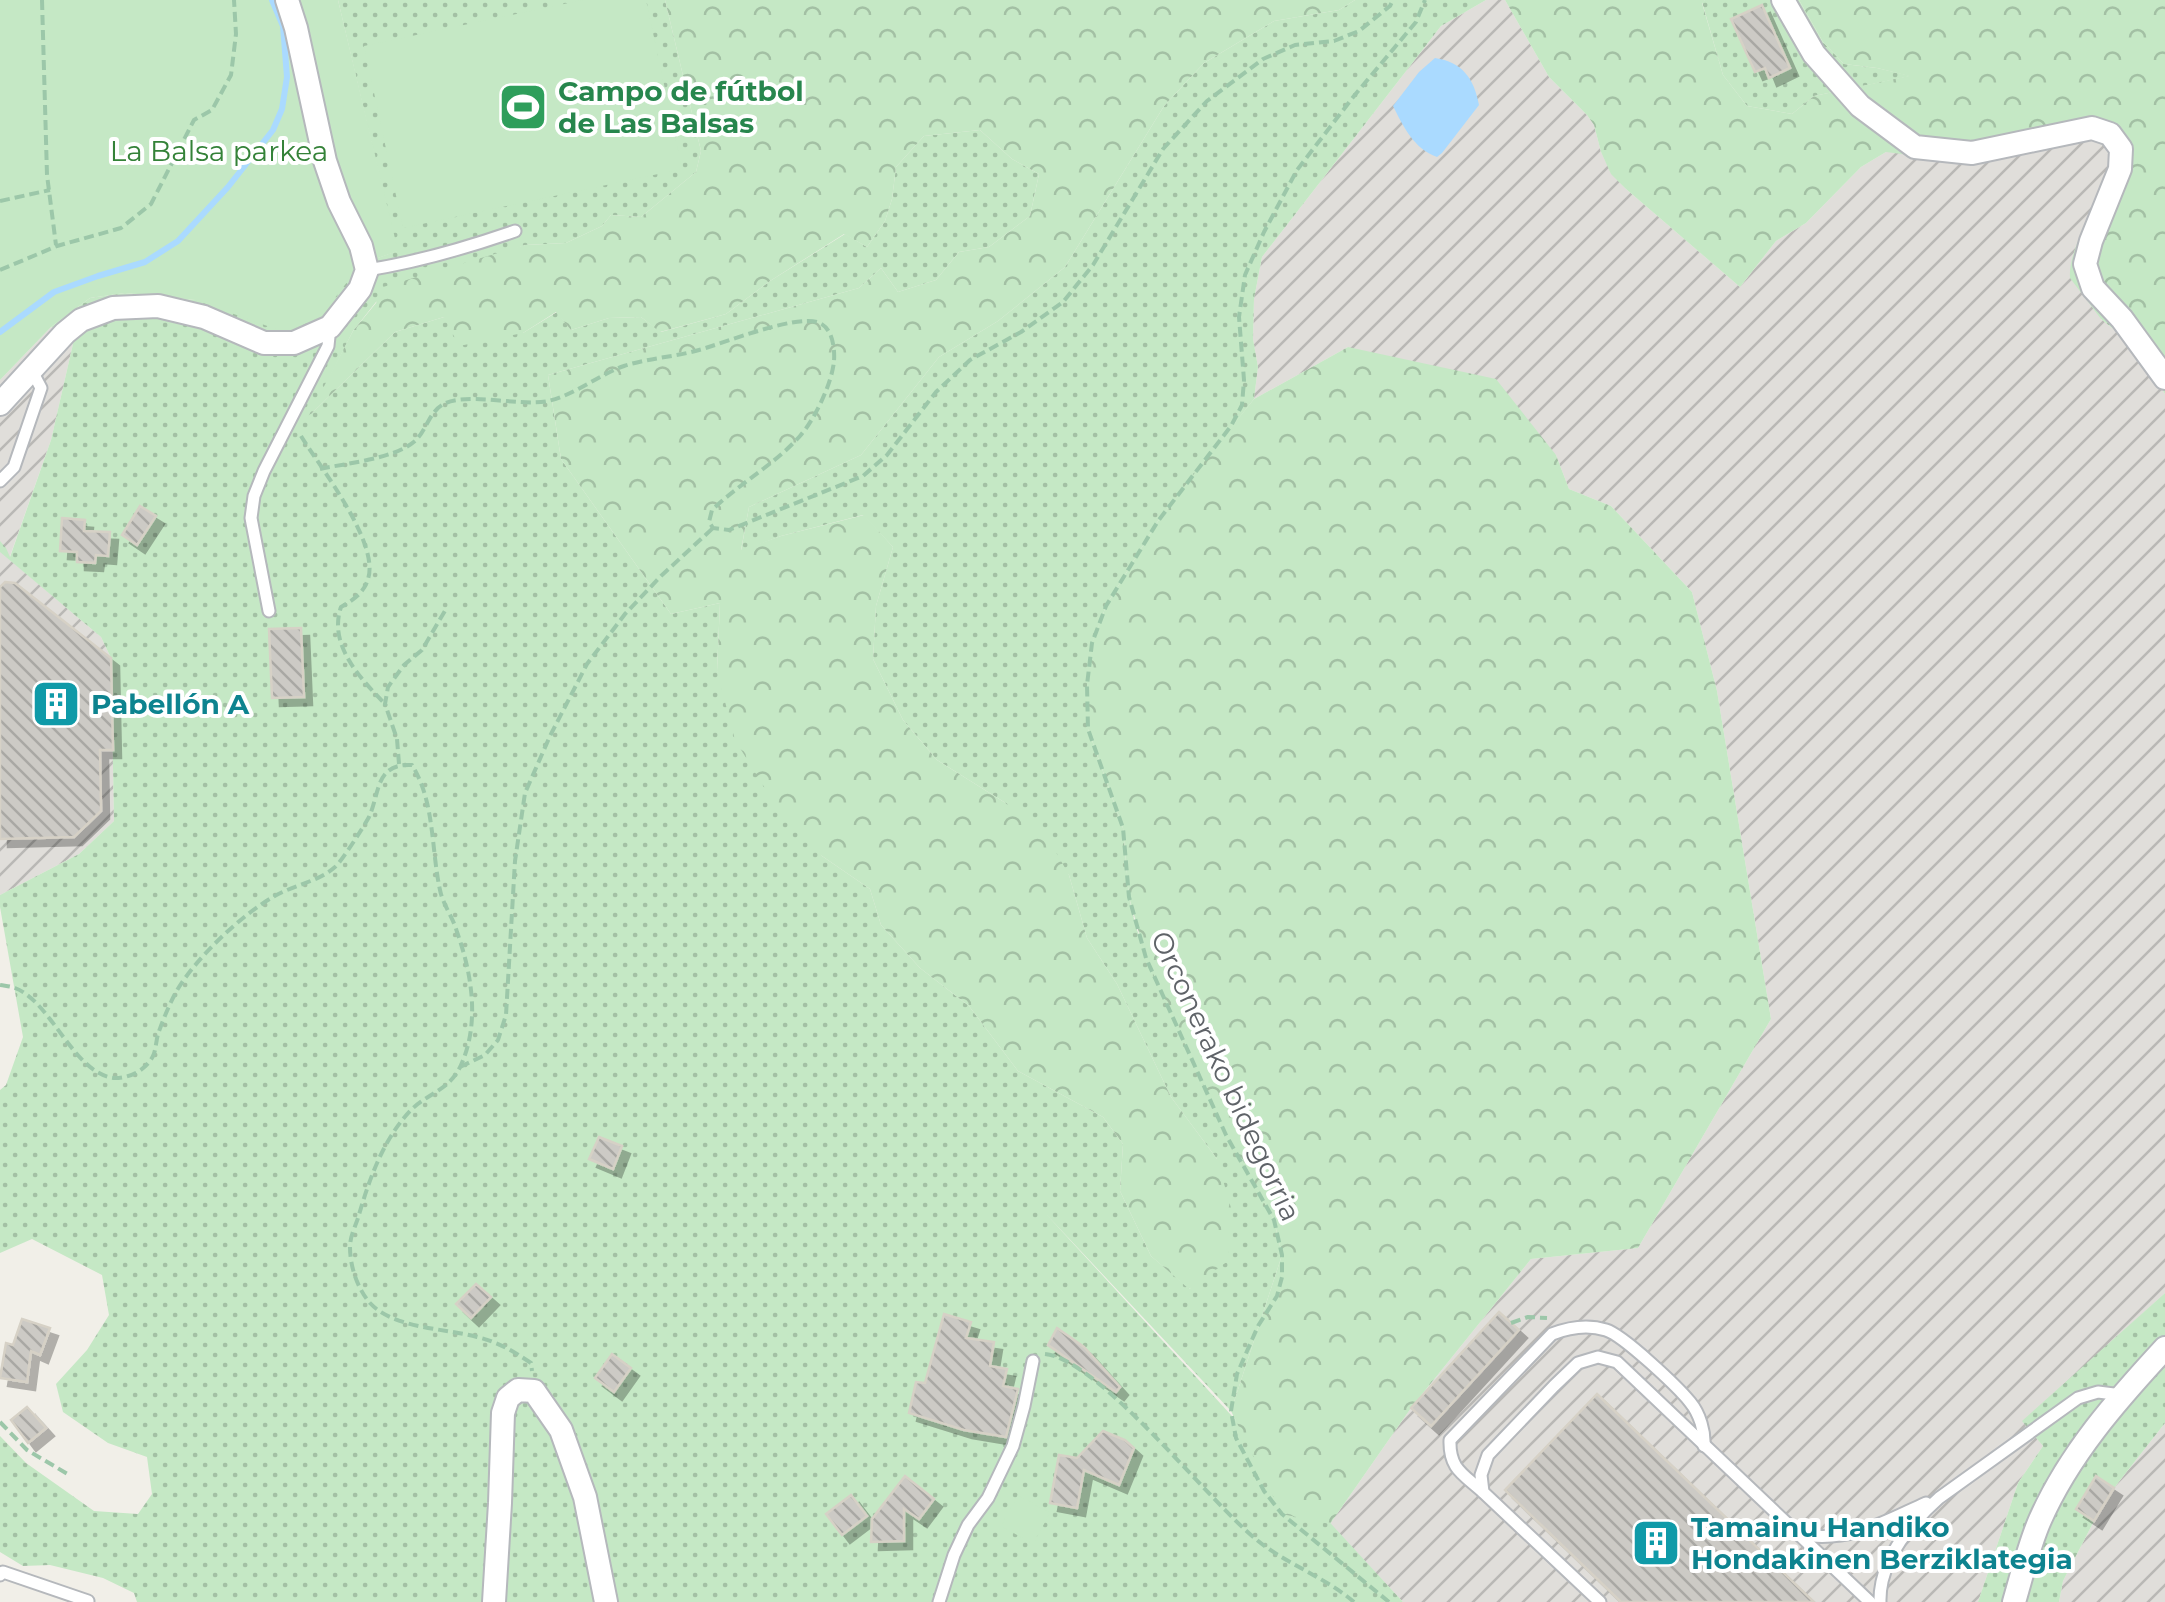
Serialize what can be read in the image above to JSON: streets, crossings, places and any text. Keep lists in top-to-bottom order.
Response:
{
  "streets": {
    "path": ["Orconerako bidegorria"]
  },
  "parks": ["La Balsa parkea"],
  "places": {
    "sports": ["Campo de fútbol de Las Balsas"],
    "building": ["Pabellón A", "Tamainu Handiko Hondakinen Berziklategia"]
  }
}
